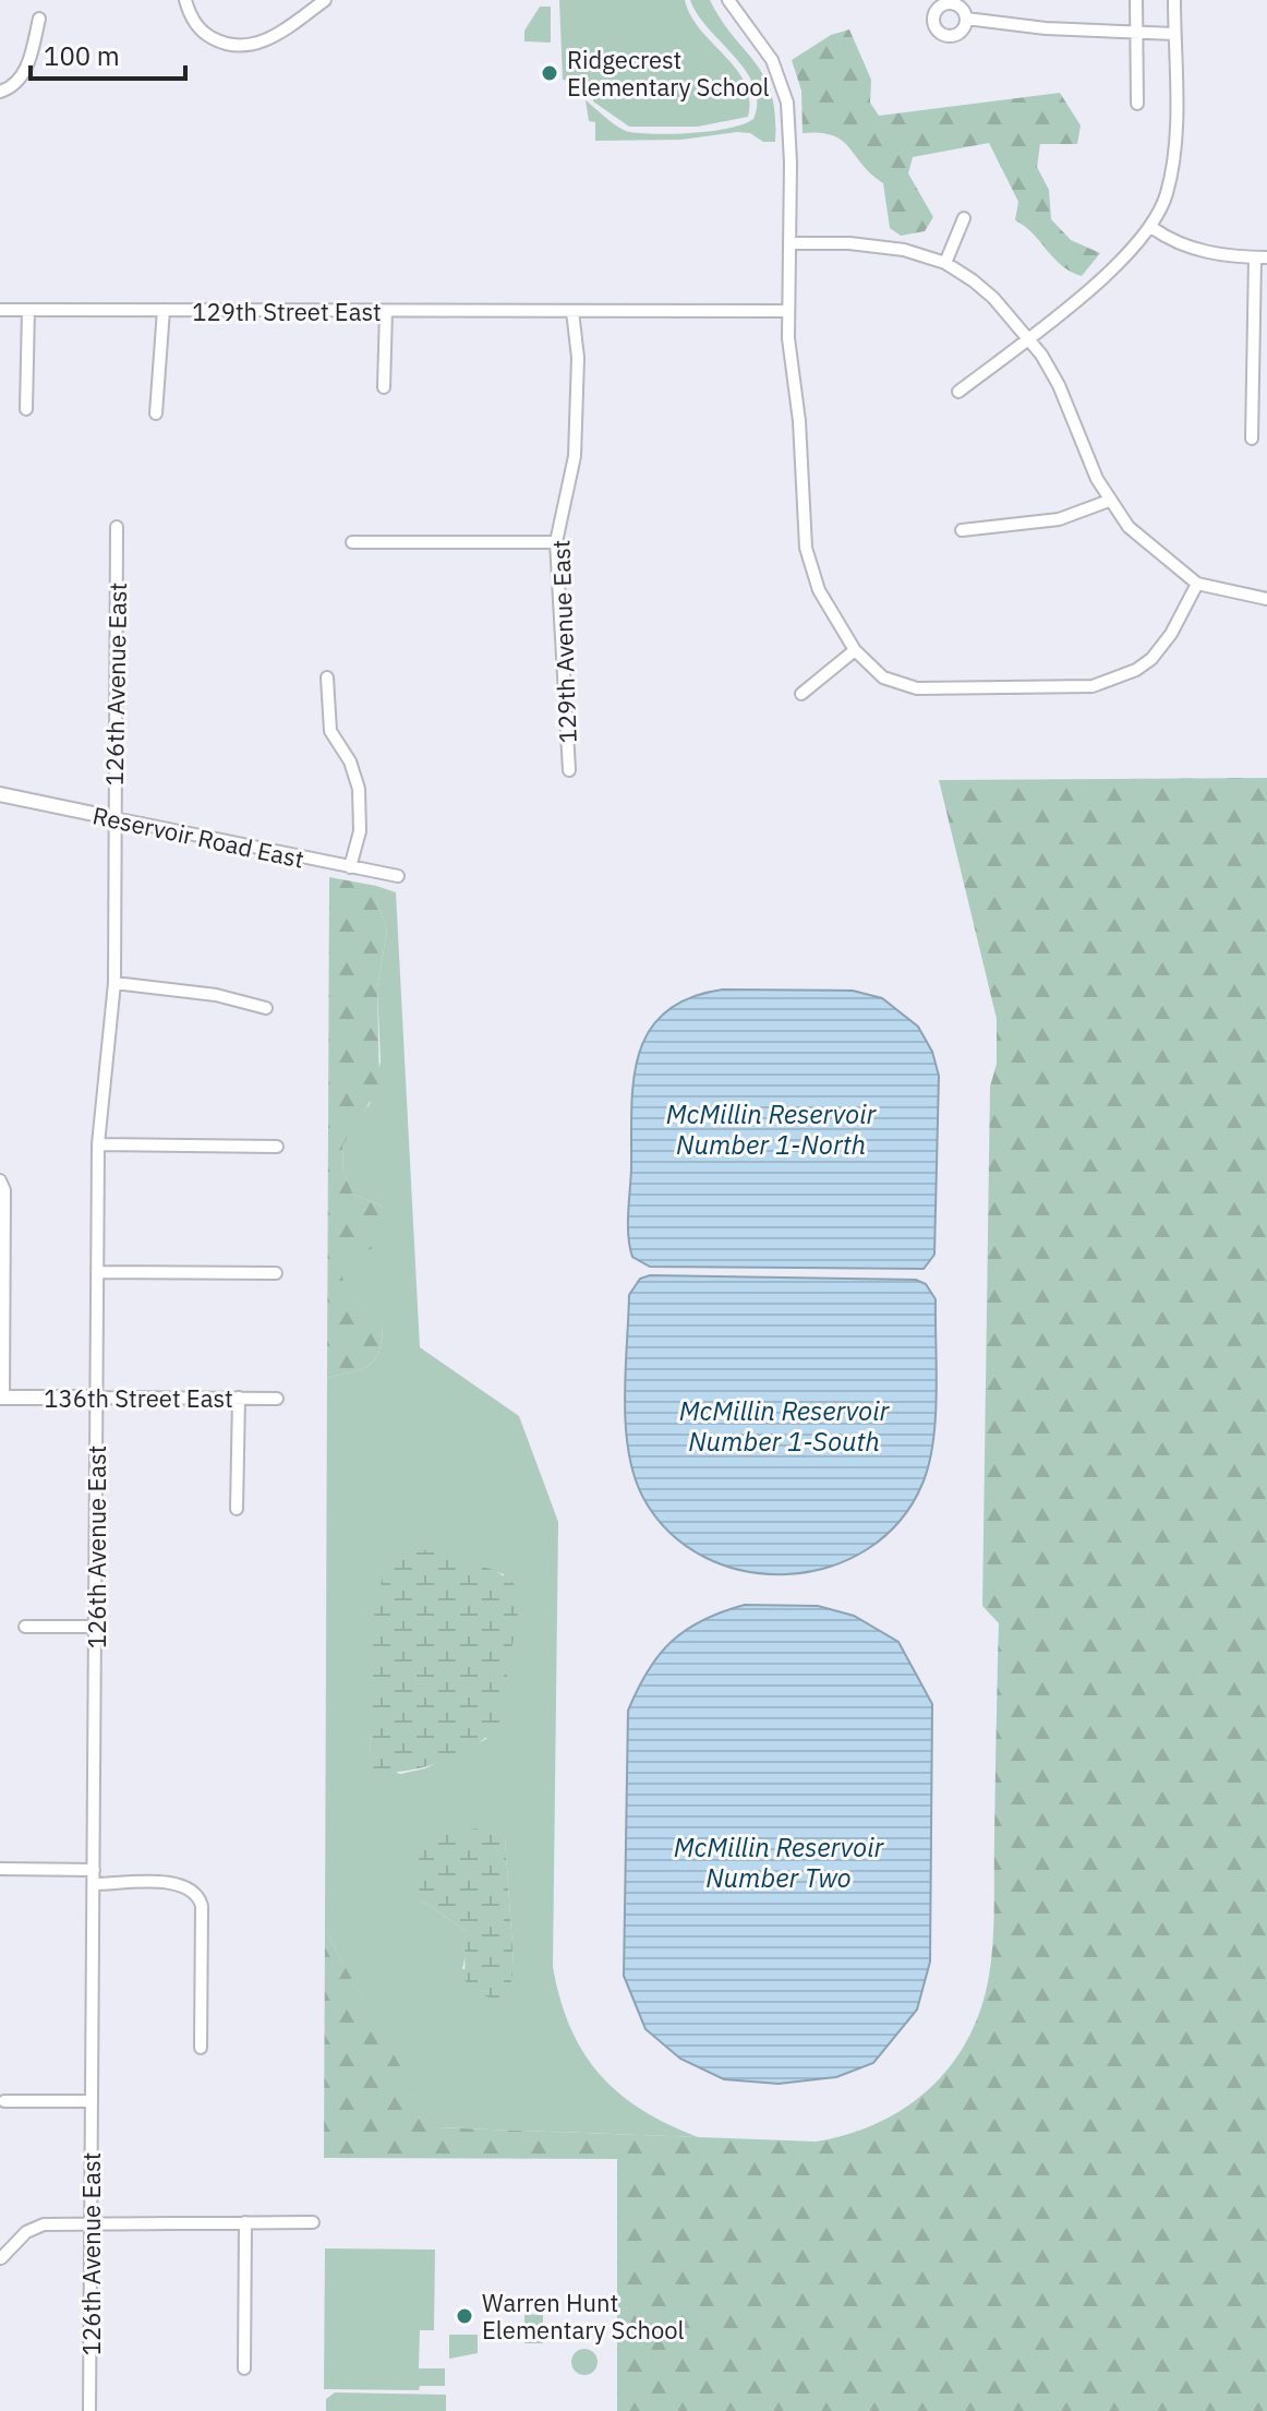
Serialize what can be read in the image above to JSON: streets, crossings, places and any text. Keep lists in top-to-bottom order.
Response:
{
  "streets": {
    "street": [
      "129th Street East",
      "129th Avenue East",
      "126th Avenue East",
      "Reservoir Road East",
      "136th Street East"
    ]
  },
  "crossings": [
    ["129th Street East", "129th Avenue East"],
    ["126th Avenue East", "Reservoir Road East"],
    ["126th Avenue East", "136th Street East"]
  ],
  "water": ["McMillin Reservoir Number 1-North", "McMillin Reservoir Number 1-South", "McMillin Reservoir Number Two"],
  "places": ["Ridgecrest Elementary School", "Warren Hunt Elementary School"],
  "scale_bar": "100 m"
}
